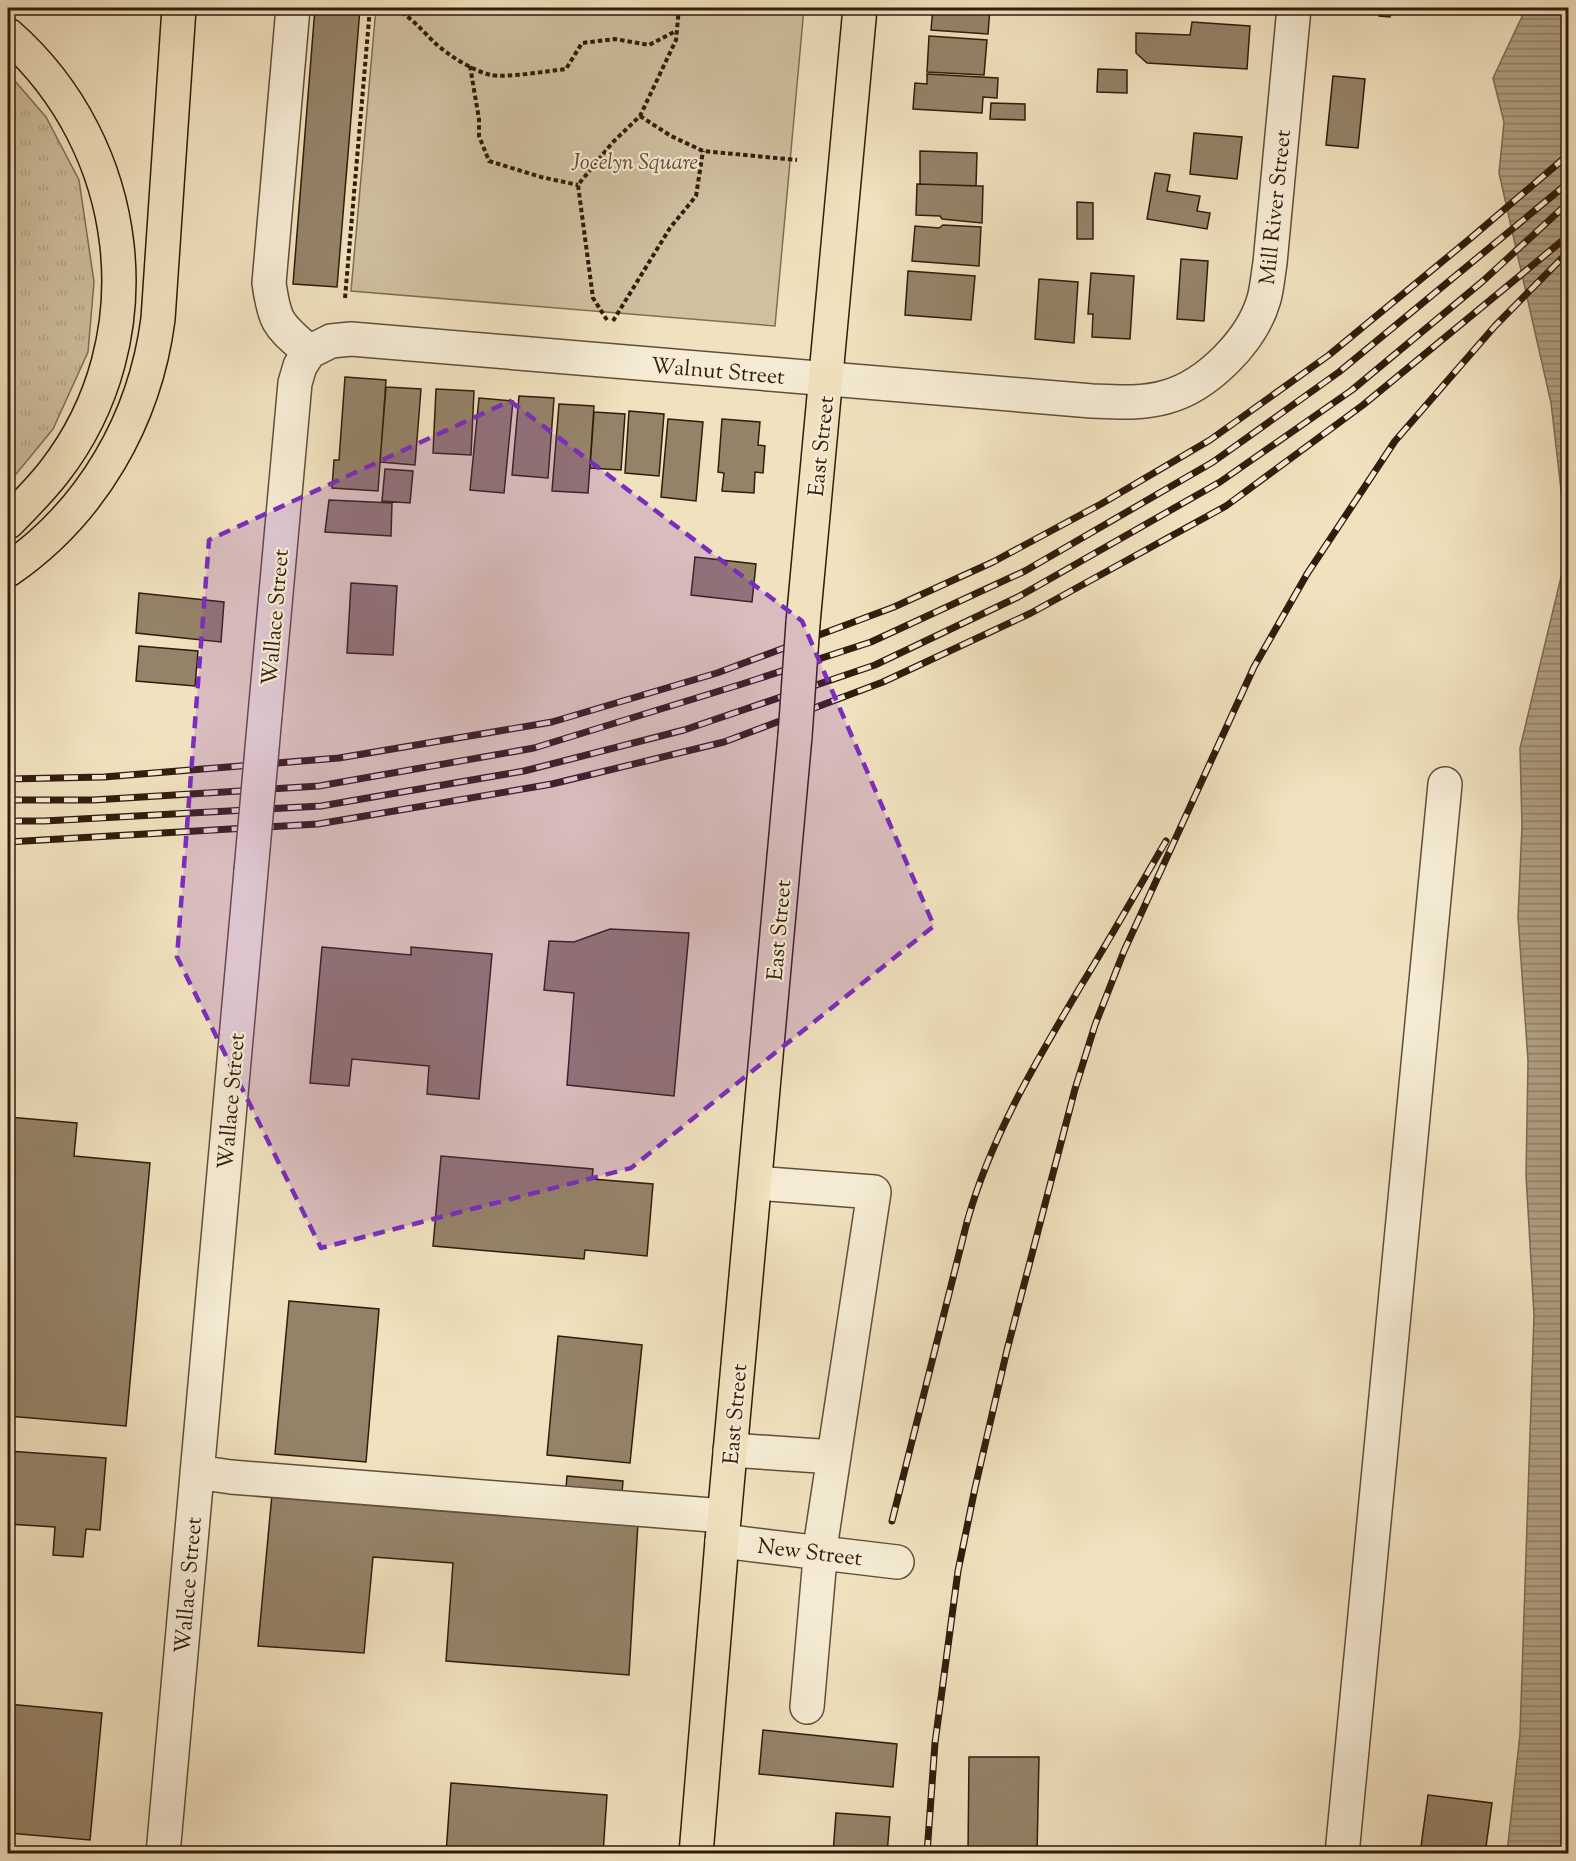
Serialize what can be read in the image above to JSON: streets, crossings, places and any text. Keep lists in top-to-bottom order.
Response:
{
  "streets": {
    "main road": ["East Street"],
    "street": [
      "Mill River Street",
      "Walnut Street",
      "Wallace Street",
      "New Street"
    ]
  },
  "crossings": [
    ["Mill River Street", "Walnut Street"],
    ["Walnut Street", "East Street"],
    ["Walnut Street", "Wallace Street"],
    ["East Street", "New Street"],
    ["Wallace Street", "New Street"]
  ],
  "parks": ["Jocelyn Square"]
}
